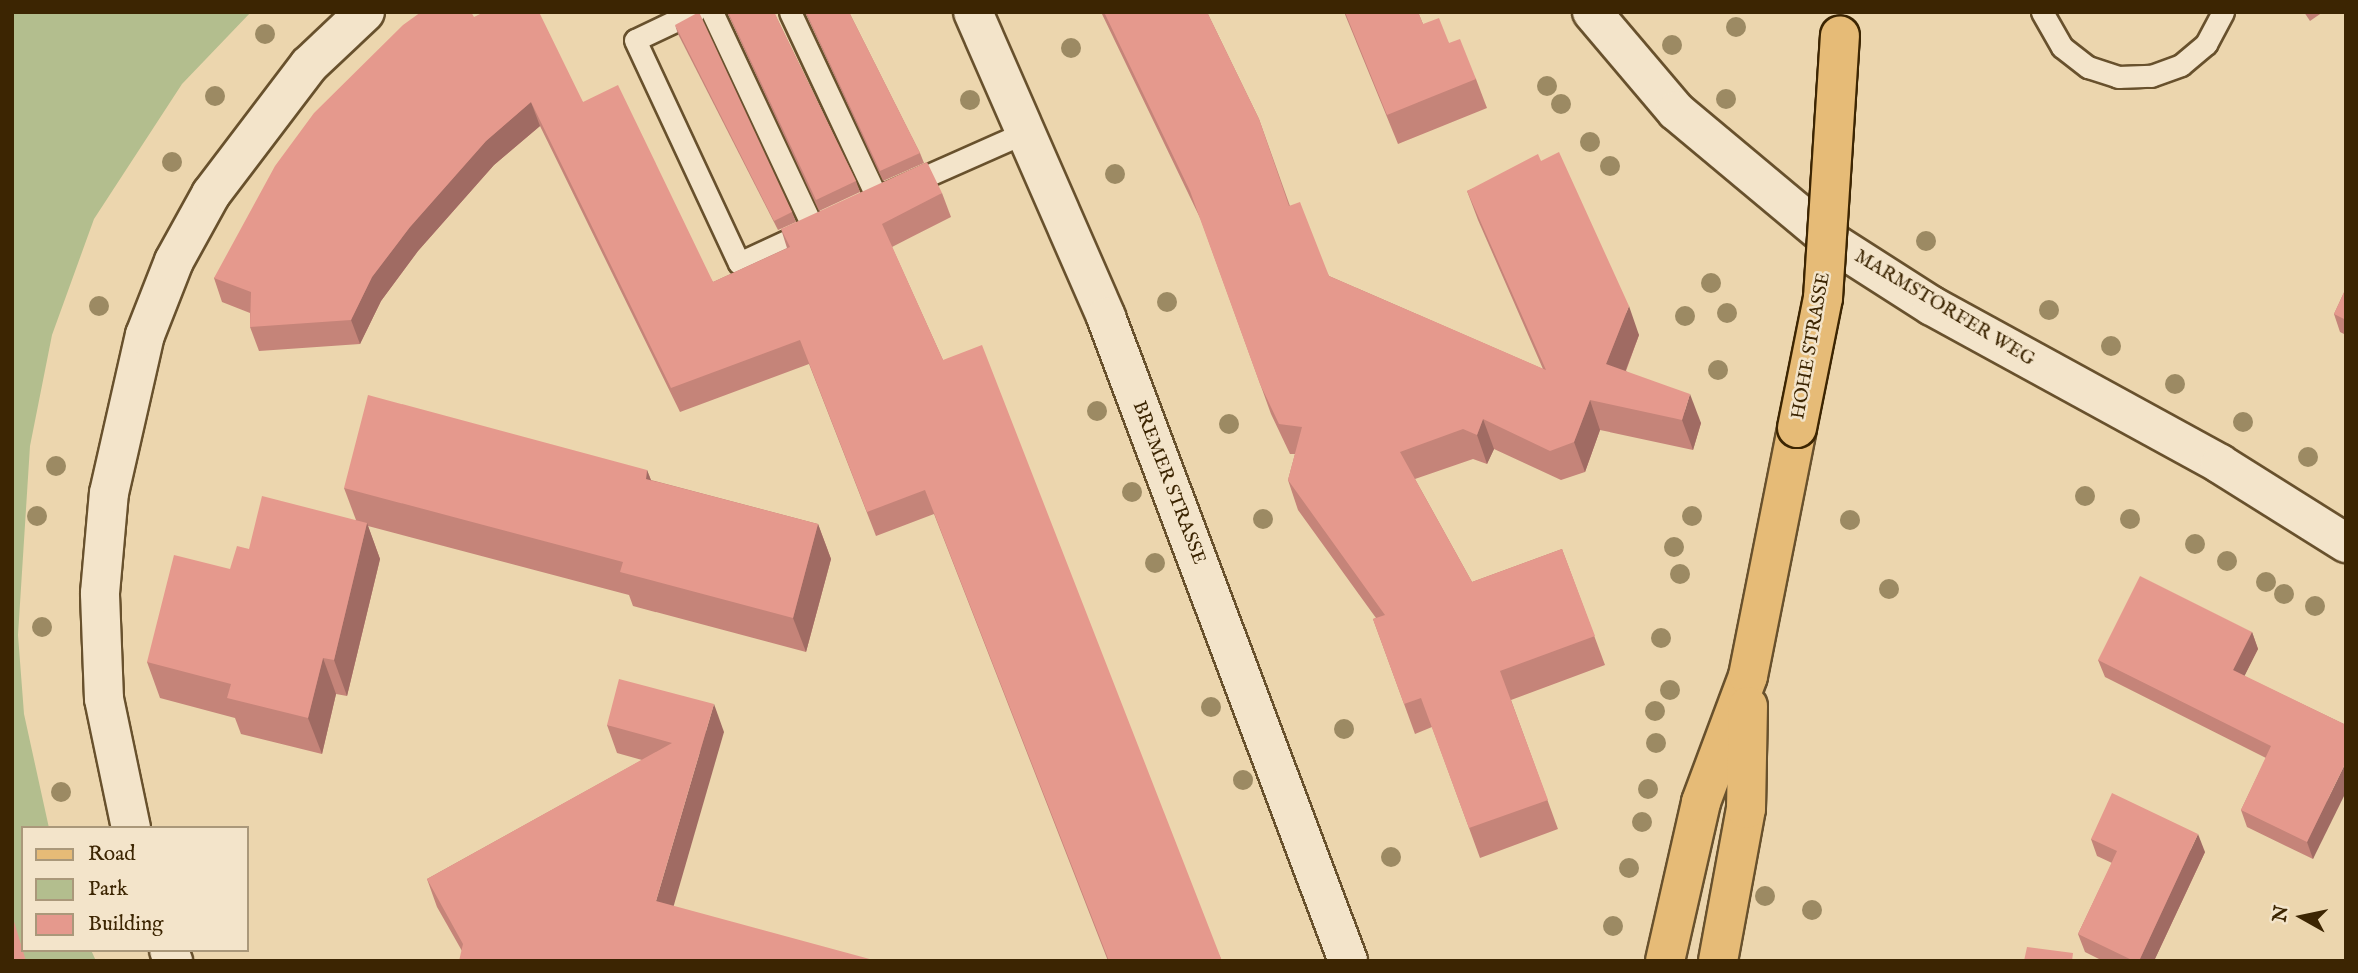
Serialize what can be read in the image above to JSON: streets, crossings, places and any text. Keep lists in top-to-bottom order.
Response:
{
  "streets": {
    "main road": ["HOHE STRASSE"],
    "street": ["MARMSTORFER WEG", "BREMER STRASSE"]
  },
  "legend": ["Road", "Park", "Building"],
  "north": "left"
}
